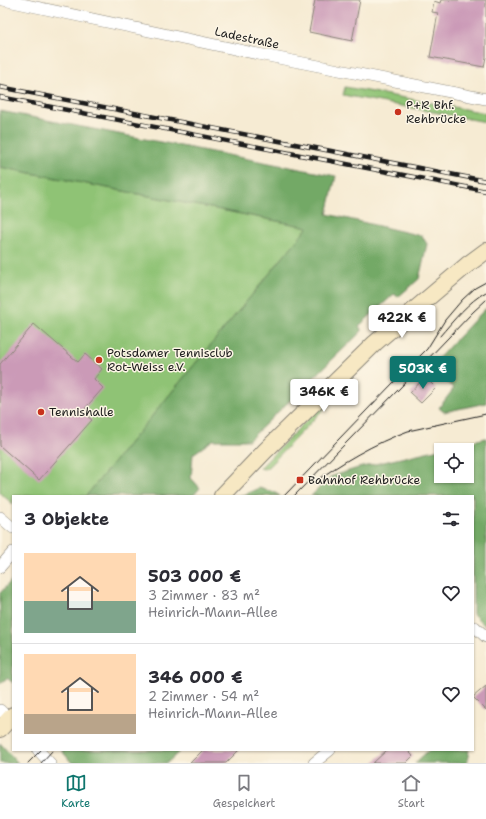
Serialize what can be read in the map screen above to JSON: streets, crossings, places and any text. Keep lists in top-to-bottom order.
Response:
{
  "streets": {
    "street": ["Ladestraße"]
  },
  "places": {
    "other": ["P+R Bhf. Rehbrücke", "Potsdamer Tennisclub Rot-Weiss e.V.", "Tennishalle"],
    "transit": ["Bahnhof Rehbrücke"]
  },
  "page": {
    "price": ["422K €", "503K €", "346K €"],
    "heading": "3 Objekte",
    "list": [
      {
        "name": "503 000 €",
        "note": "3 Zimmer · 83 m² · Heinrich-Mann-Allee"
      },
      {
        "name": "346 000 €",
        "note": "2 Zimmer · 54 m² · Heinrich-Mann-Allee"
      }
    ],
    "tabs": ["Karte", "Gespeichert", "Start"]
  }
}
